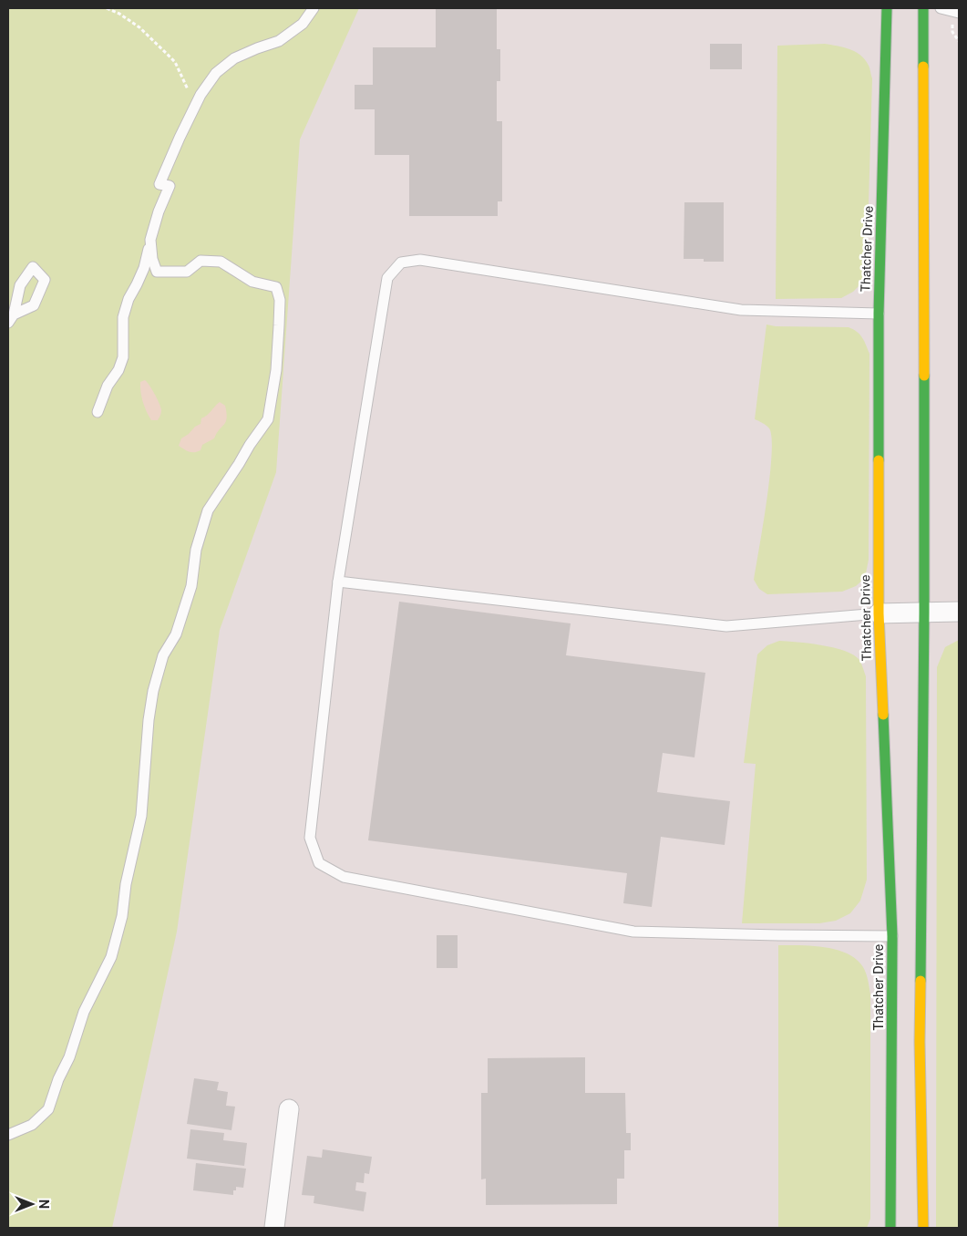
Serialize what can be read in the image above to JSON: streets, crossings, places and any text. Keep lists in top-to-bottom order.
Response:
{
  "streets": {
    "main road": ["Thatcher Drive"]
  },
  "north": "right"
}
